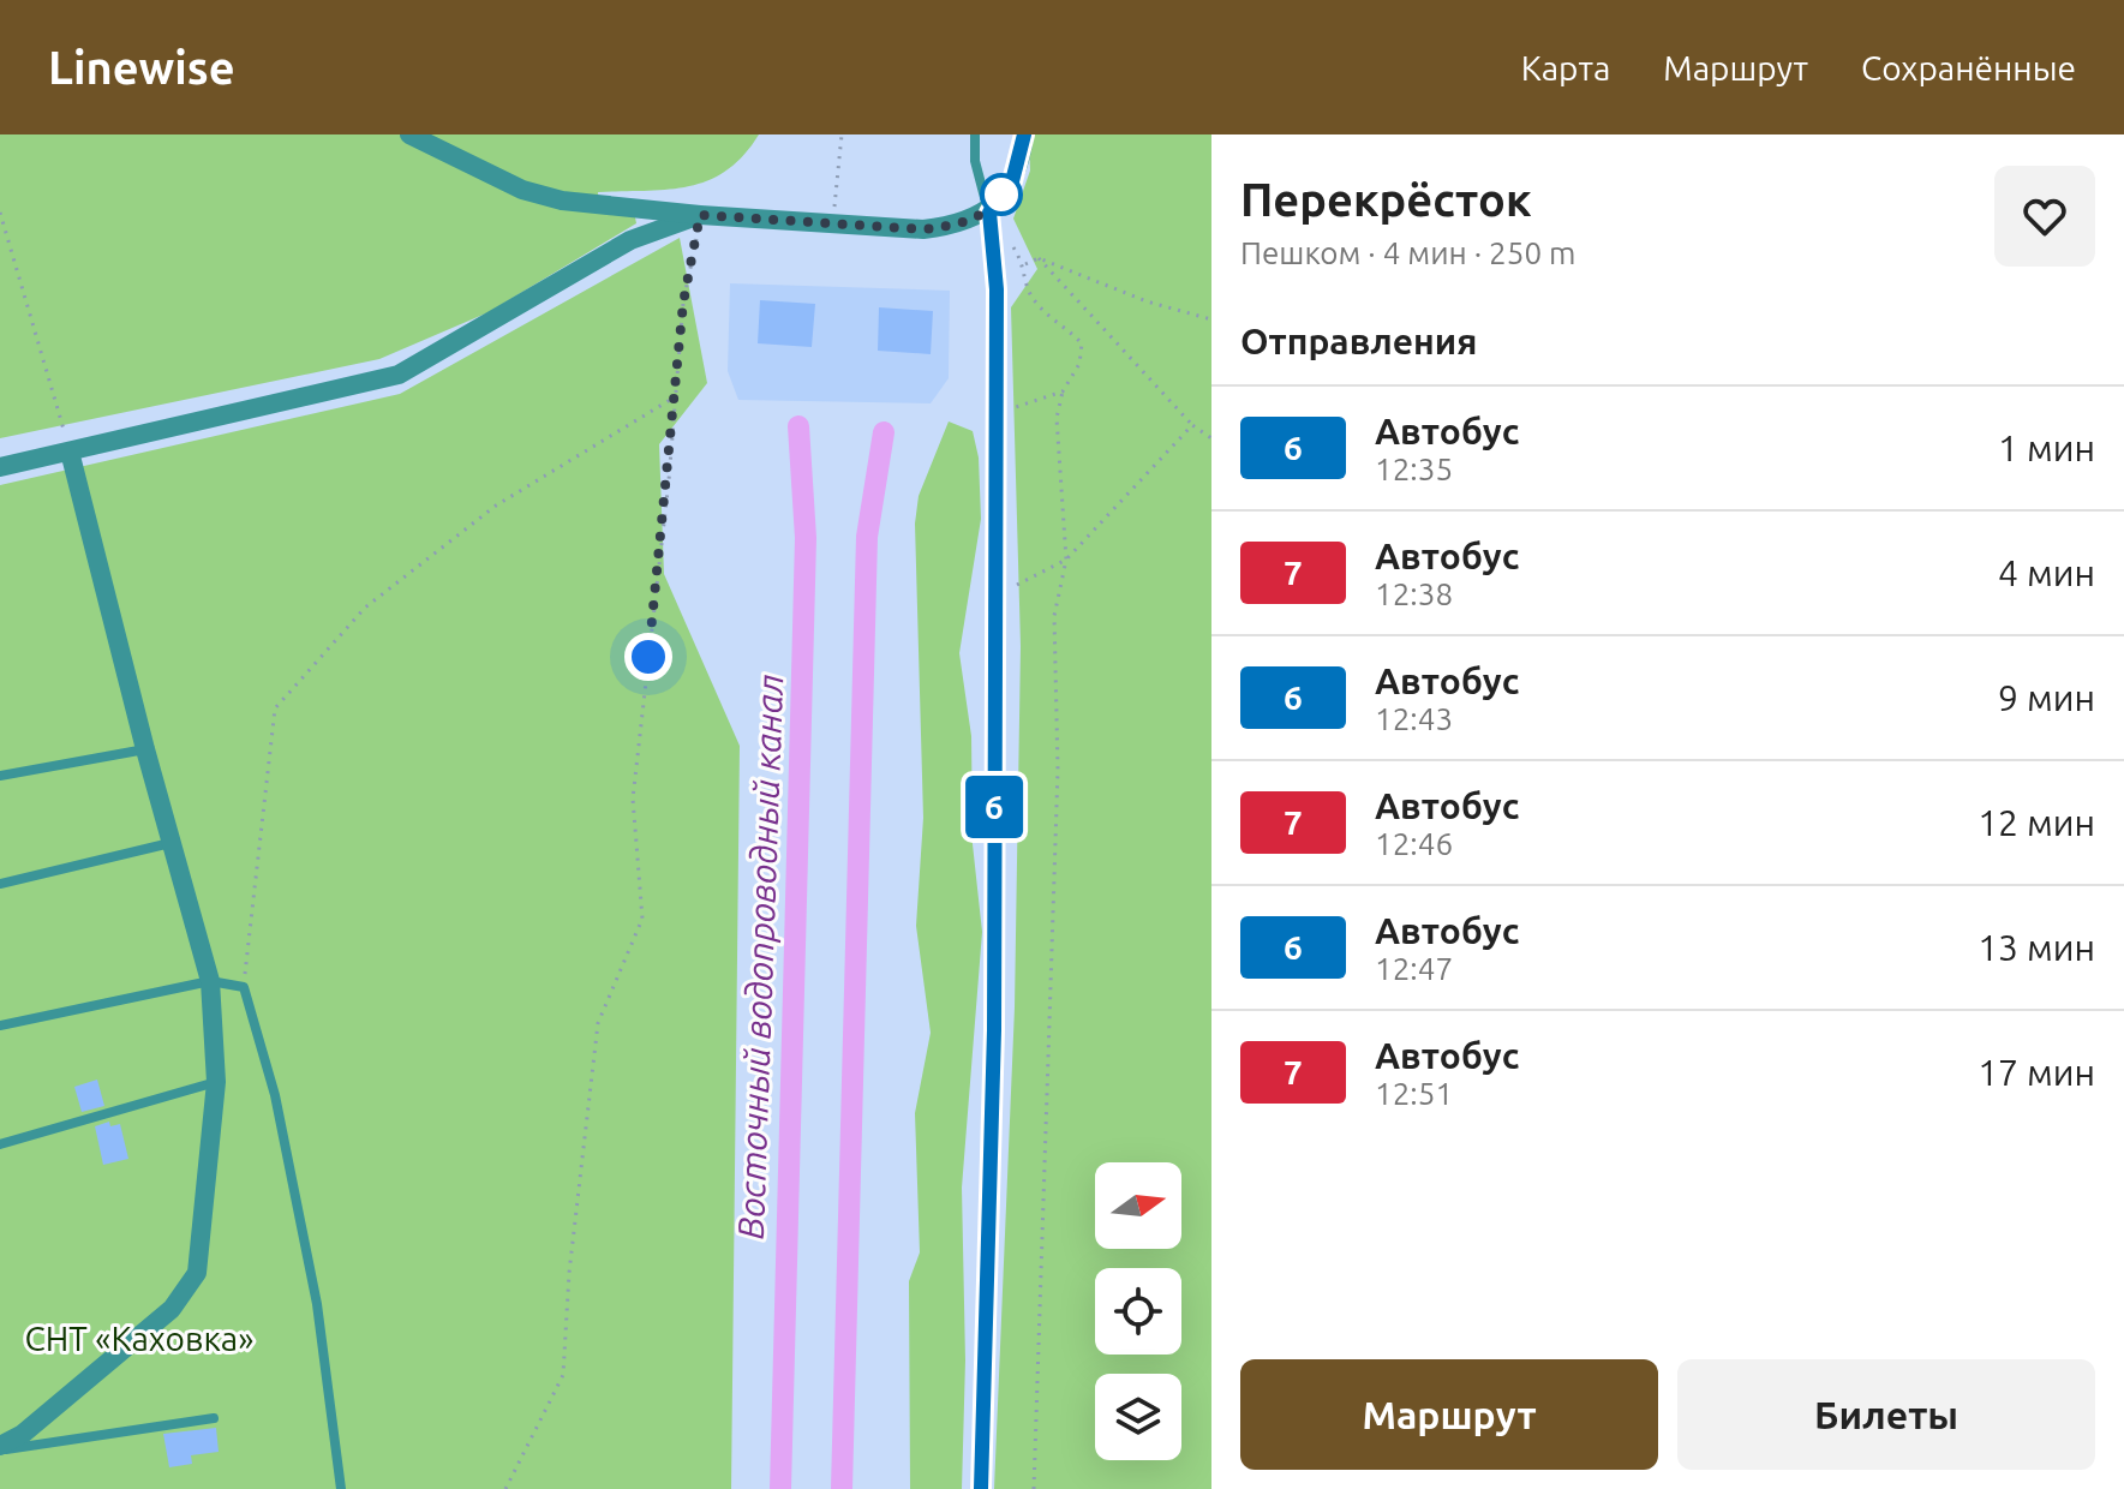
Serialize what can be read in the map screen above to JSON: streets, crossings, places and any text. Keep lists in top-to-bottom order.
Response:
{
  "water": ["Восточный водопроводный канал"],
  "parks": ["СНТ «Каховка»"],
  "lines": ["bus line 6"],
  "north": "right",
  "page": {
    "header": "Linewise",
    "nav": ["Карта", "Маршрут", "Сохранённые"],
    "on_map": "6",
    "heading": [
      ["Перекрёсток", "Пешком · 4 мин · 250 m"],
      "Отправления"
    ],
    "list": [
      {
        "mark": "6",
        "name": "Автобус",
        "note": "12:35",
        "value": "1 мин"
      },
      {
        "mark": "7",
        "name": "Автобус",
        "note": "12:38",
        "value": "4 мин"
      },
      {
        "mark": "6",
        "name": "Автобус",
        "note": "12:43",
        "value": "9 мин"
      },
      {
        "mark": "7",
        "name": "Автобус",
        "note": "12:46",
        "value": "12 мин"
      },
      {
        "mark": "6",
        "name": "Автобус",
        "note": "12:47",
        "value": "13 мин"
      },
      {
        "mark": "7",
        "name": "Автобус",
        "note": "12:51",
        "value": "17 мин"
      }
    ],
    "buttons": ["Маршрут", "Билеты"]
  }
}
